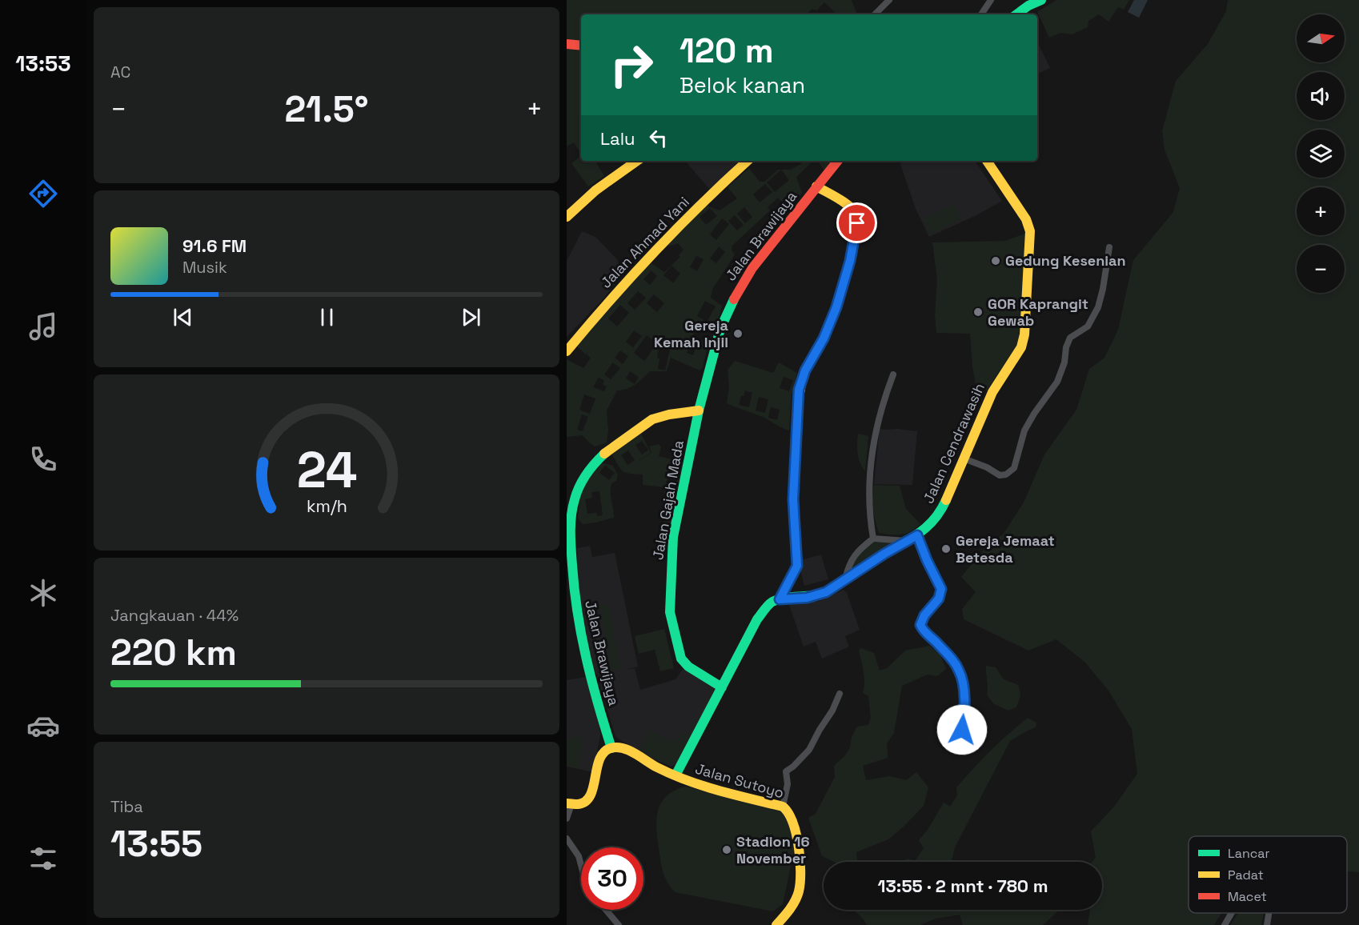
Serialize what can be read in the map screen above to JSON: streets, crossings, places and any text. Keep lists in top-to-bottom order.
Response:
{
  "streets": {
    "main road": [
      "Jalan Brawijaya",
      "Jalan Ahmad Yani",
      "Jalan Cendrawasih",
      "Jalan Gajah Mada",
      "Jalan Sutoyo"
    ]
  },
  "crossings": [
    ["Jalan Brawijaya", "Jalan Gajah Mada"],
    ["Jalan Brawijaya", "Jalan Sutoyo"]
  ],
  "places": [
    "Gedung Kesenian",
    "GOR Kaprangit Gewab",
    "Gereja Kemah Injil",
    "Gereja Jemaat Betesda",
    "Stadion 16 November"
  ],
  "legend": ["Lancar", "Padat", "Macet"],
  "north": "right",
  "page": {
    "tabs": "13:53",
    "tile": [
      "AC",
      ["Jangkauan · 44%", "220 km"],
      ["Tiba", "13:55"]
    ],
    "map_buttons": ["+", "−"],
    "turn": ["120 m", "Belok kanan"],
    "heat": ["−", "21.5°", "+"],
    "then": "Lalu",
    "song": ["91.6 FM", "Musik"],
    "limit": "30",
    "trip": "13:55 · 2 mnt · 780 m",
    "gauge": ["24", "km/h"]
  }
}
